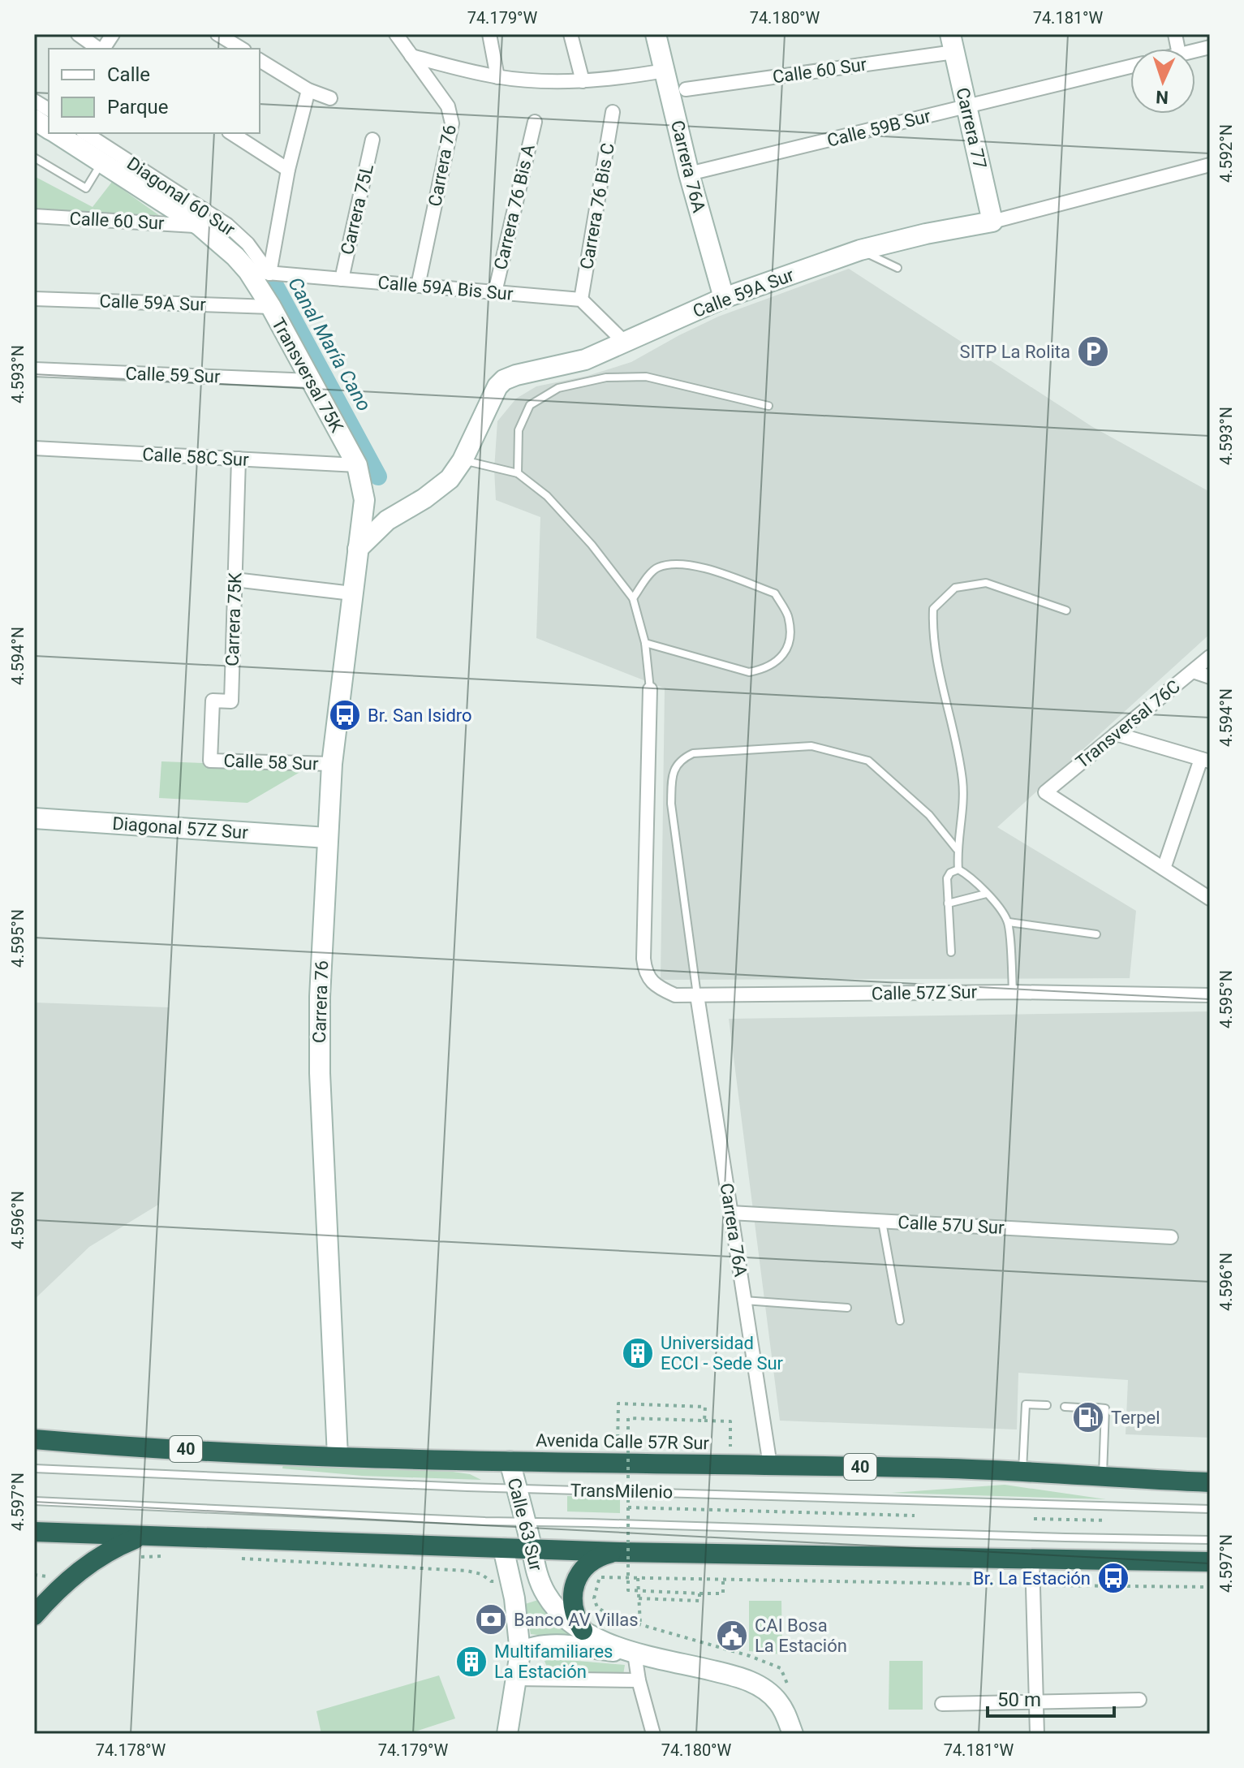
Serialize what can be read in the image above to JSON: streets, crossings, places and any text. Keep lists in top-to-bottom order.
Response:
{
  "streets": {
    "highway": ["Avenida Calle 57R Sur", "40"],
    "street": [
      "Calle 60 Sur",
      "Calle 59B Sur",
      "Carrera 77",
      "Carrera 76",
      "Carrera 76A",
      "Diagonal 60 Sur",
      "Carrera 76 Bis C",
      "Carrera 76 Bis A",
      "Carrera 75L",
      "Calle 59A Bis Sur",
      "Calle 59A Sur",
      "Calle 59 Sur",
      "Transversal 75K",
      "Calle 58C Sur",
      "Carrera 75K",
      "Transversal 76C",
      "Calle 58 Sur",
      "Diagonal 57Z Sur",
      "Calle 57Z Sur",
      "Calle 57U Sur",
      "Calle 63 Sur"
    ],
    "lane": ["TransMilenio"]
  },
  "crossings": [
    ["Calle 60 Sur", "Carrera 77"],
    ["Calle 60 Sur", "Diagonal 60 Sur"],
    ["Calle 60 Sur", "Transversal 75K"],
    ["Calle 59B Sur", "Carrera 77"],
    ["Calle 59B Sur", "Carrera 76A"],
    ["Carrera 77", "Calle 59A Sur"],
    ["Carrera 76", "Calle 59A Bis Sur"],
    ["Carrera 76", "Calle 59A Sur"],
    ["Carrera 76", "Transversal 75K"],
    ["Carrera 76", "Calle 58 Sur"],
    ["Carrera 76", "Diagonal 57Z Sur"],
    ["Carrera 76", "Avenida Calle 57R Sur"],
    ["Carrera 76A", "Calle 59A Sur"],
    ["Carrera 76A", "Calle 57Z Sur"],
    ["Carrera 76A", "Calle 57U Sur"],
    ["Carrera 76A", "Avenida Calle 57R Sur"],
    ["Diagonal 60 Sur", "Calle 59A Bis Sur"],
    ["Diagonal 60 Sur", "Transversal 75K"],
    ["Carrera 76 Bis C", "Calle 59A Bis Sur"],
    ["Carrera 76 Bis A", "Calle 59A Bis Sur"],
    ["Carrera 75L", "Calle 59A Bis Sur"],
    ["Calle 59A Bis Sur", "Transversal 75K"],
    ["Calle 59A Sur", "Transversal 75K"],
    ["Calle 59 Sur", "Transversal 75K"],
    ["Transversal 75K", "Calle 58C Sur"],
    ["Calle 58C Sur", "Carrera 75K"],
    ["Carrera 75K", "Calle 58 Sur"],
    ["Avenida Calle 57R Sur", "Calle 63 Sur"],
    ["TransMilenio", "Calle 63 Sur"]
  ],
  "water": ["Canal María Cano"],
  "places": {
    "parking": ["SITP La Rolita"],
    "bus stop": ["Br. San Isidro", "Br. La Estación"],
    "building": ["Universidad ECCI - Sede Sur", "Multifamiliares La Estación"],
    "fuel station": ["Terpel"],
    "bank": ["Banco AV Villas"],
    "public building": ["CAI Bosa La Estación"]
  },
  "legend": ["Calle", "Parque"],
  "scale_bar": "50 m",
  "north": "bottom",
  "coordinates": [
    "74.179°W",
    "74.180°W",
    "74.181°W",
    "4.592°N",
    "4.593°N",
    "4.594°N",
    "4.595°N",
    "4.596°N",
    "4.597°N",
    "74.178°W"
  ]
}
